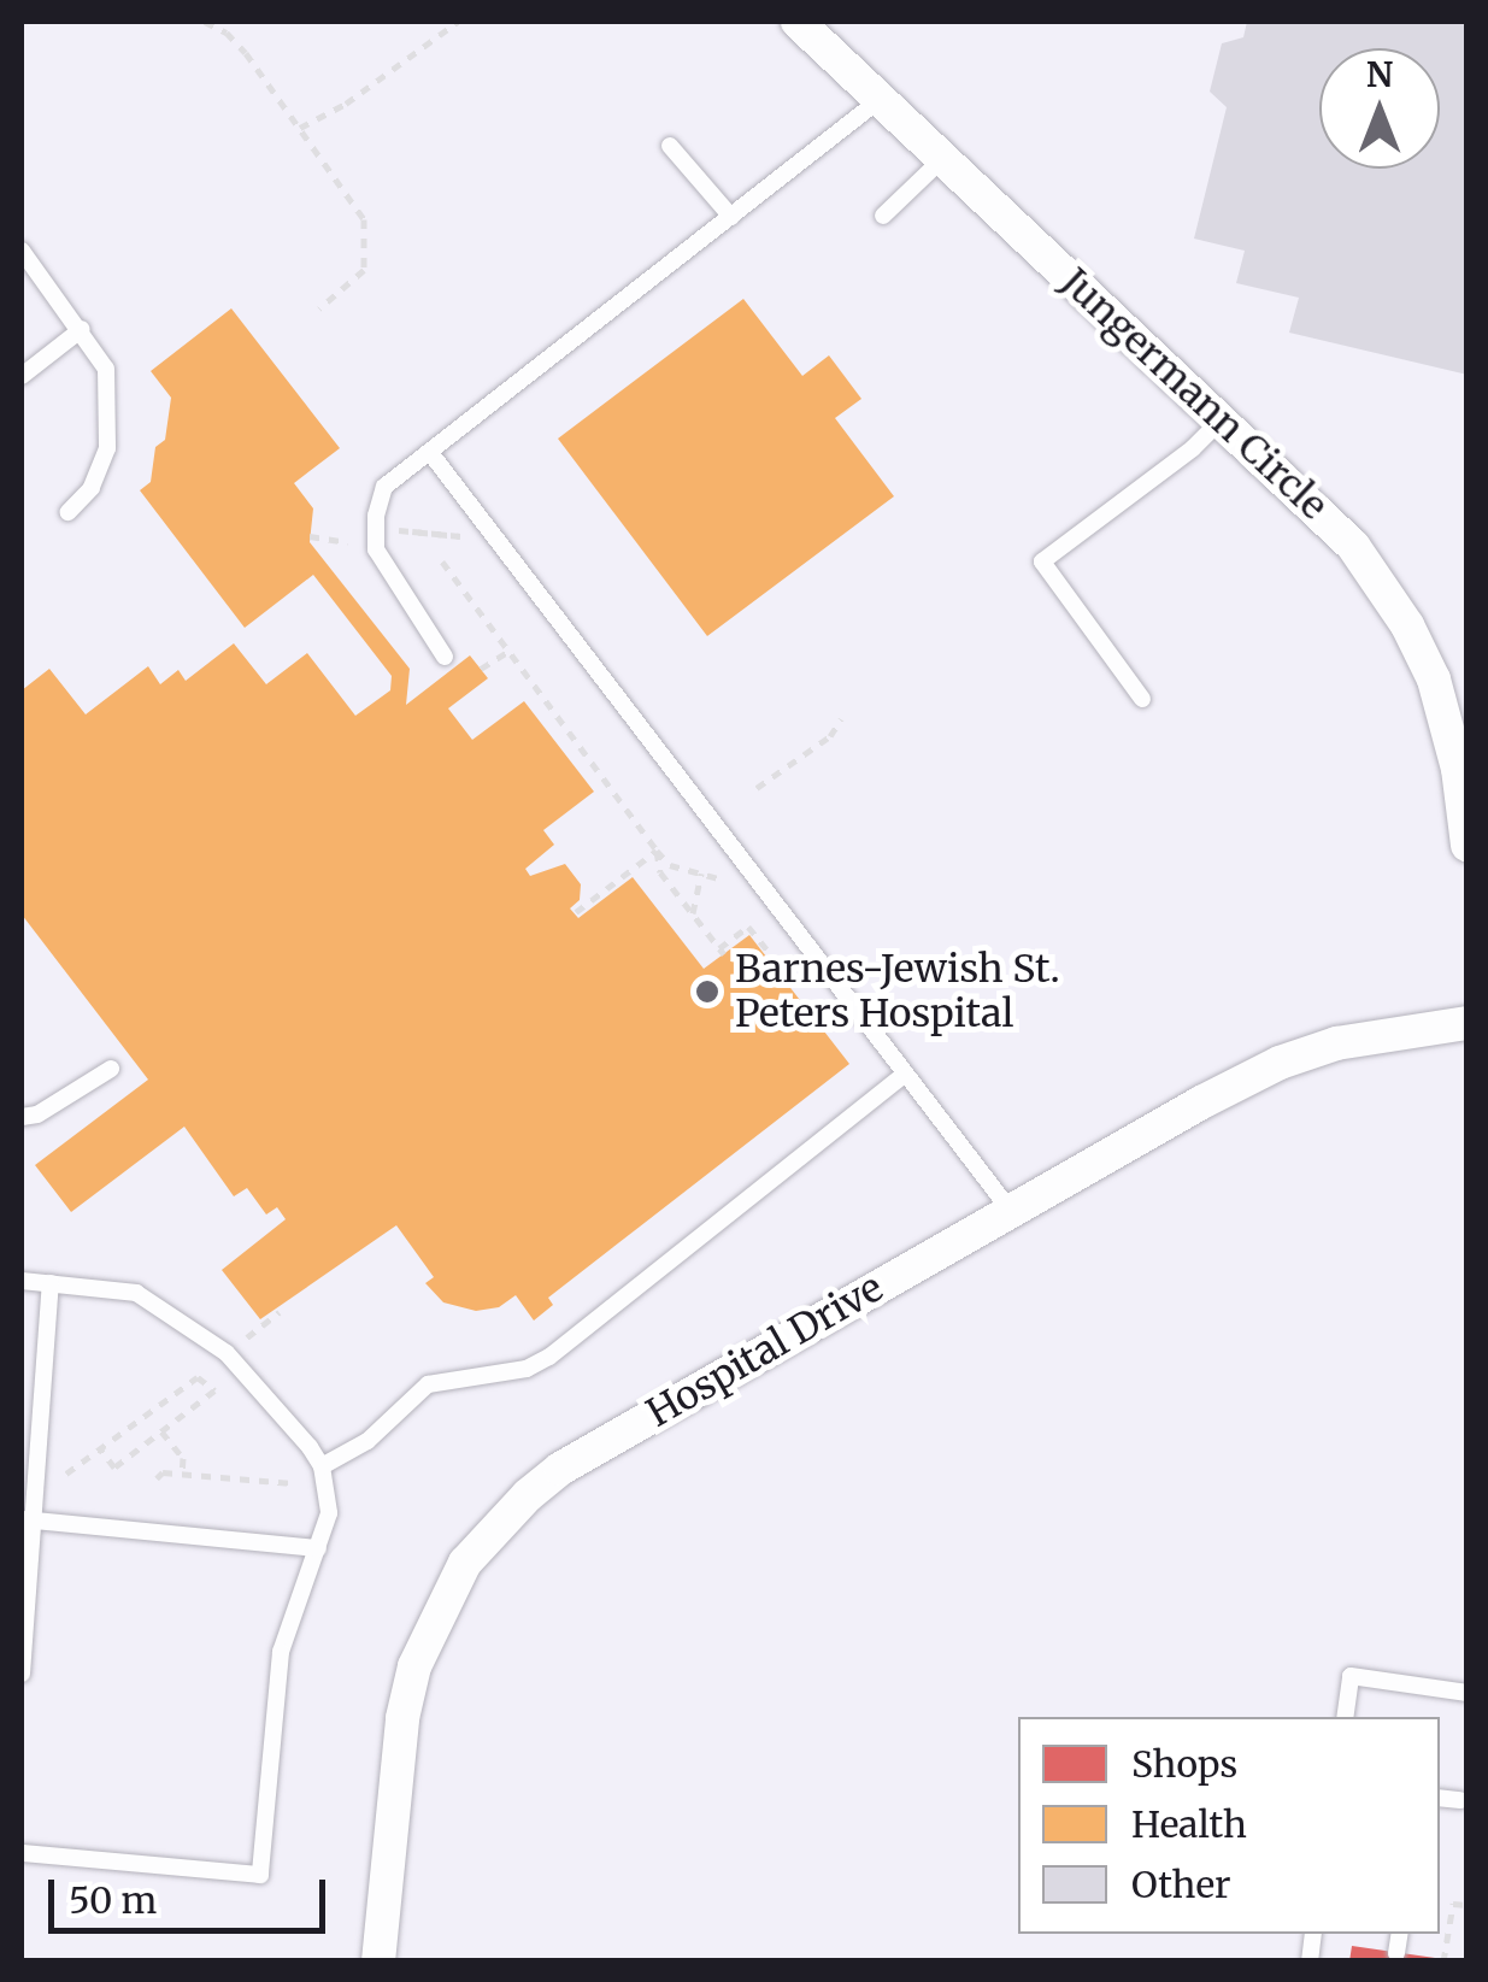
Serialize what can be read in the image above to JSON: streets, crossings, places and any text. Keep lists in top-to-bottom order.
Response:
{
  "streets": {
    "street": ["Jungermann Circle", "Hospital Drive"]
  },
  "places": ["Barnes-Jewish St. Peters Hospital"],
  "legend": ["Shops", "Health", "Other"],
  "scale_bar": "50 m",
  "north": "top"
}
